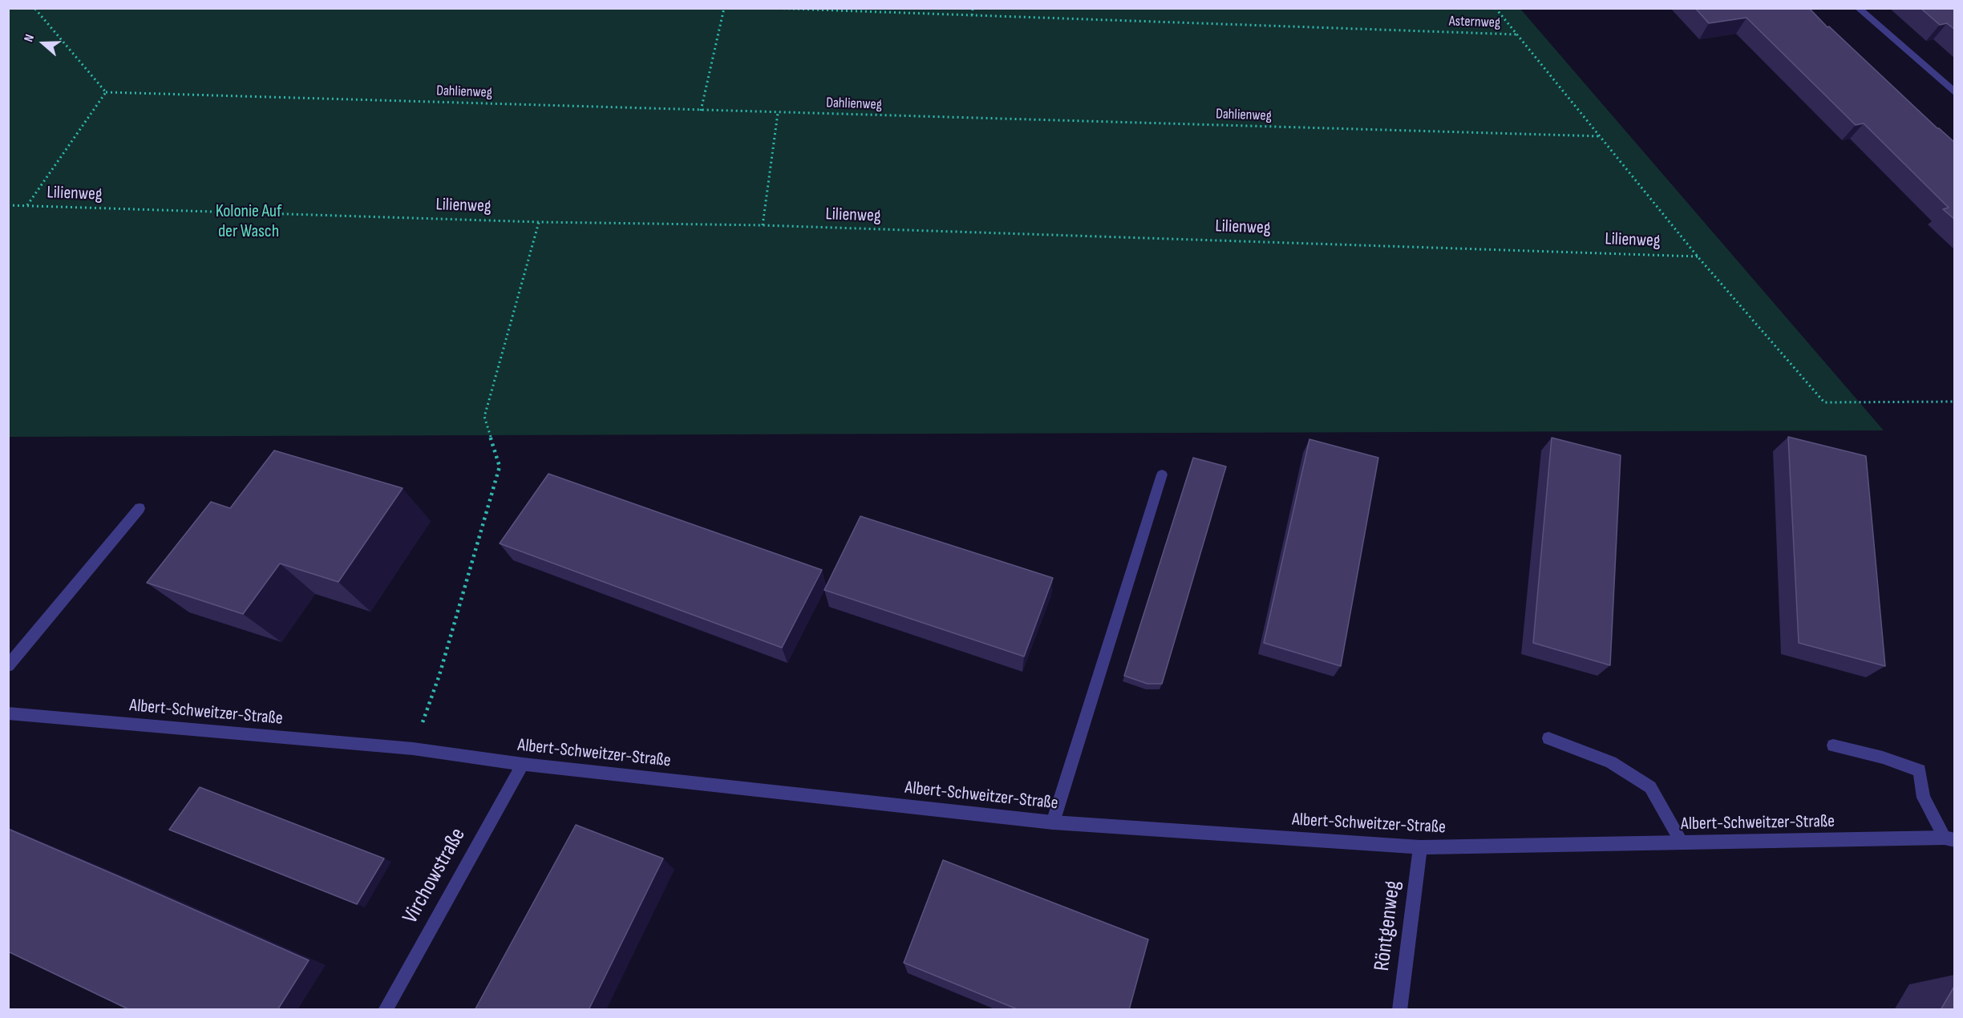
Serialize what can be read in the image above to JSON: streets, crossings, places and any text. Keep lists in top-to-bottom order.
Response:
{
  "streets": {
    "street": ["Albert-Schweitzer-Straße", "Virchowstraße", "Röntgenweg"],
    "path": ["Asternweg", "Dahlienweg", "Lilienweg"]
  },
  "crossings": [
    ["Albert-Schweitzer-Straße", "Virchowstraße"],
    ["Albert-Schweitzer-Straße", "Röntgenweg"]
  ],
  "parks": ["Kolonie Auf der Wasch"],
  "north": "left"
}
